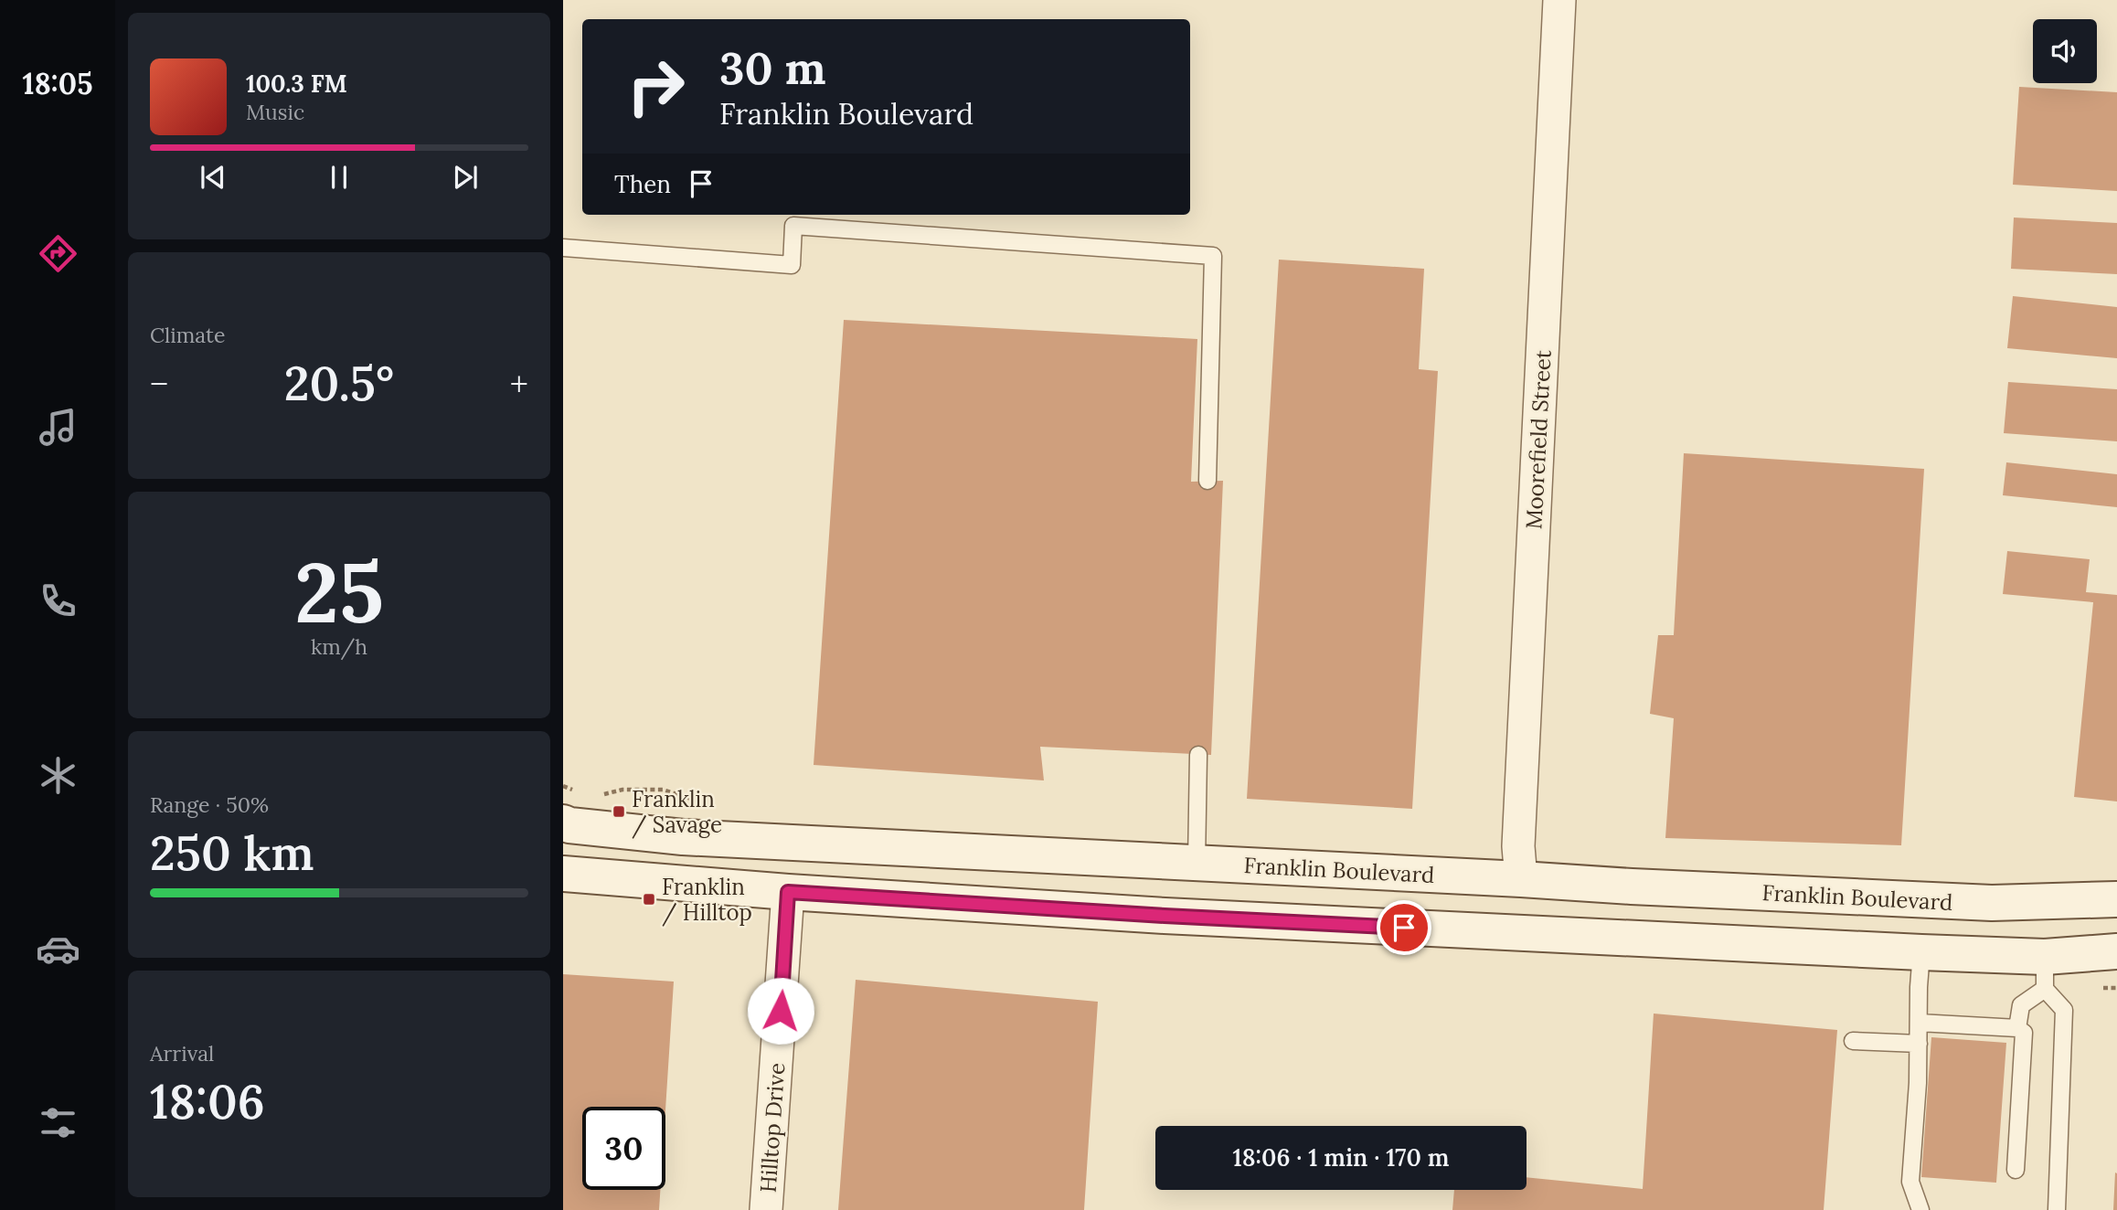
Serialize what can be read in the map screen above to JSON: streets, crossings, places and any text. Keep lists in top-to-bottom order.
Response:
{
  "streets": {
    "main road": ["Franklin Boulevard"],
    "street": ["Moorefield Street", "Hilltop Drive"]
  },
  "crossings": [
    ["Moorefield Street", "Franklin Boulevard"]
  ],
  "places": {
    "transit": ["Franklin / Savage", "Franklin / Hilltop"]
  },
  "page": {
    "tabs": "18:05",
    "turn": ["30 m", "Franklin Boulevard"],
    "song": ["100.3 FM", "Music"],
    "then": "Then",
    "tile": [
      "Climate",
      ["25", "km/h"],
      ["Range · 50%", "250 km"],
      ["Arrival", "18:06"]
    ],
    "heat": ["−", "20.5°", "+"],
    "limit": "30",
    "trip": "18:06 · 1 min · 170 m"
  }
}
